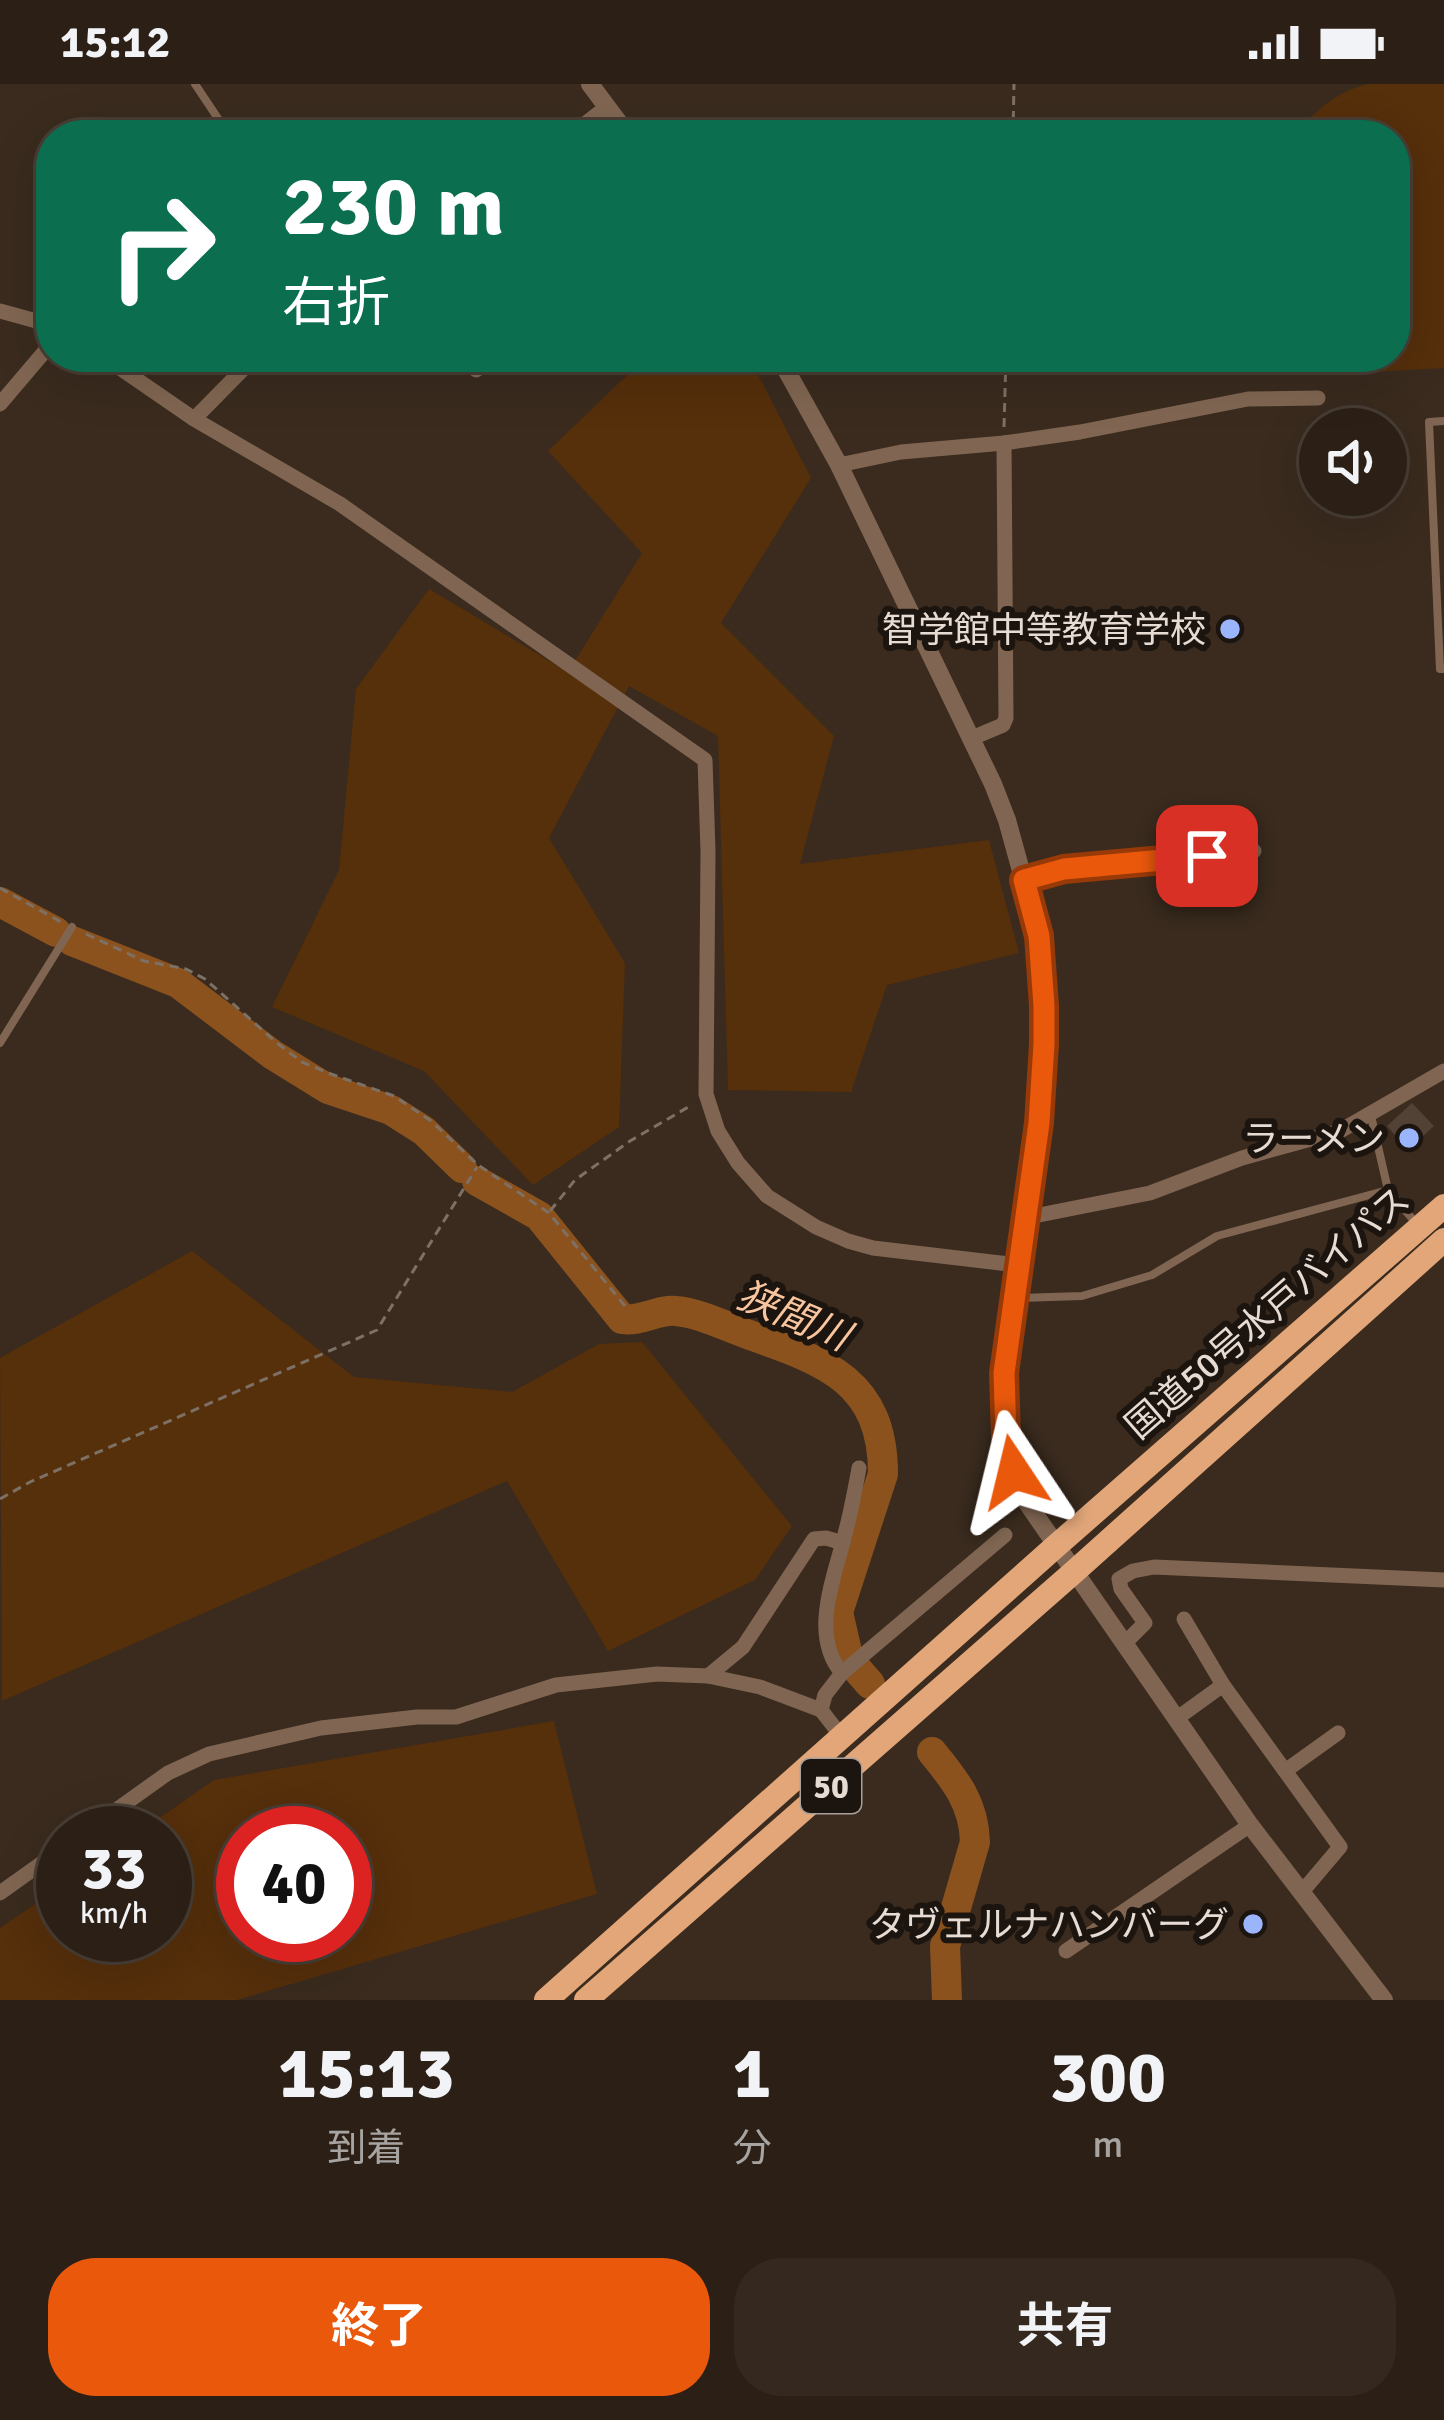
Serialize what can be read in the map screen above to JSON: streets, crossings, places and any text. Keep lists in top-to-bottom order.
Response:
{
  "streets": {
    "highway": ["国道50号水戸バイパス", "50"]
  },
  "water": ["狭間川"],
  "places": ["智学館中等教育学校", "ラーメン", "タヴェルナハンバーグ"],
  "page": {
    "status": "15:12",
    "turn": ["230 m", "右折"],
    "speed": "33 km/h",
    "limit": "40",
    "eta": [
      "15:13",
      "到着",
      "1",
      "分",
      "300",
      "m"
    ],
    "buttons": ["終了", "共有"]
  }
}
